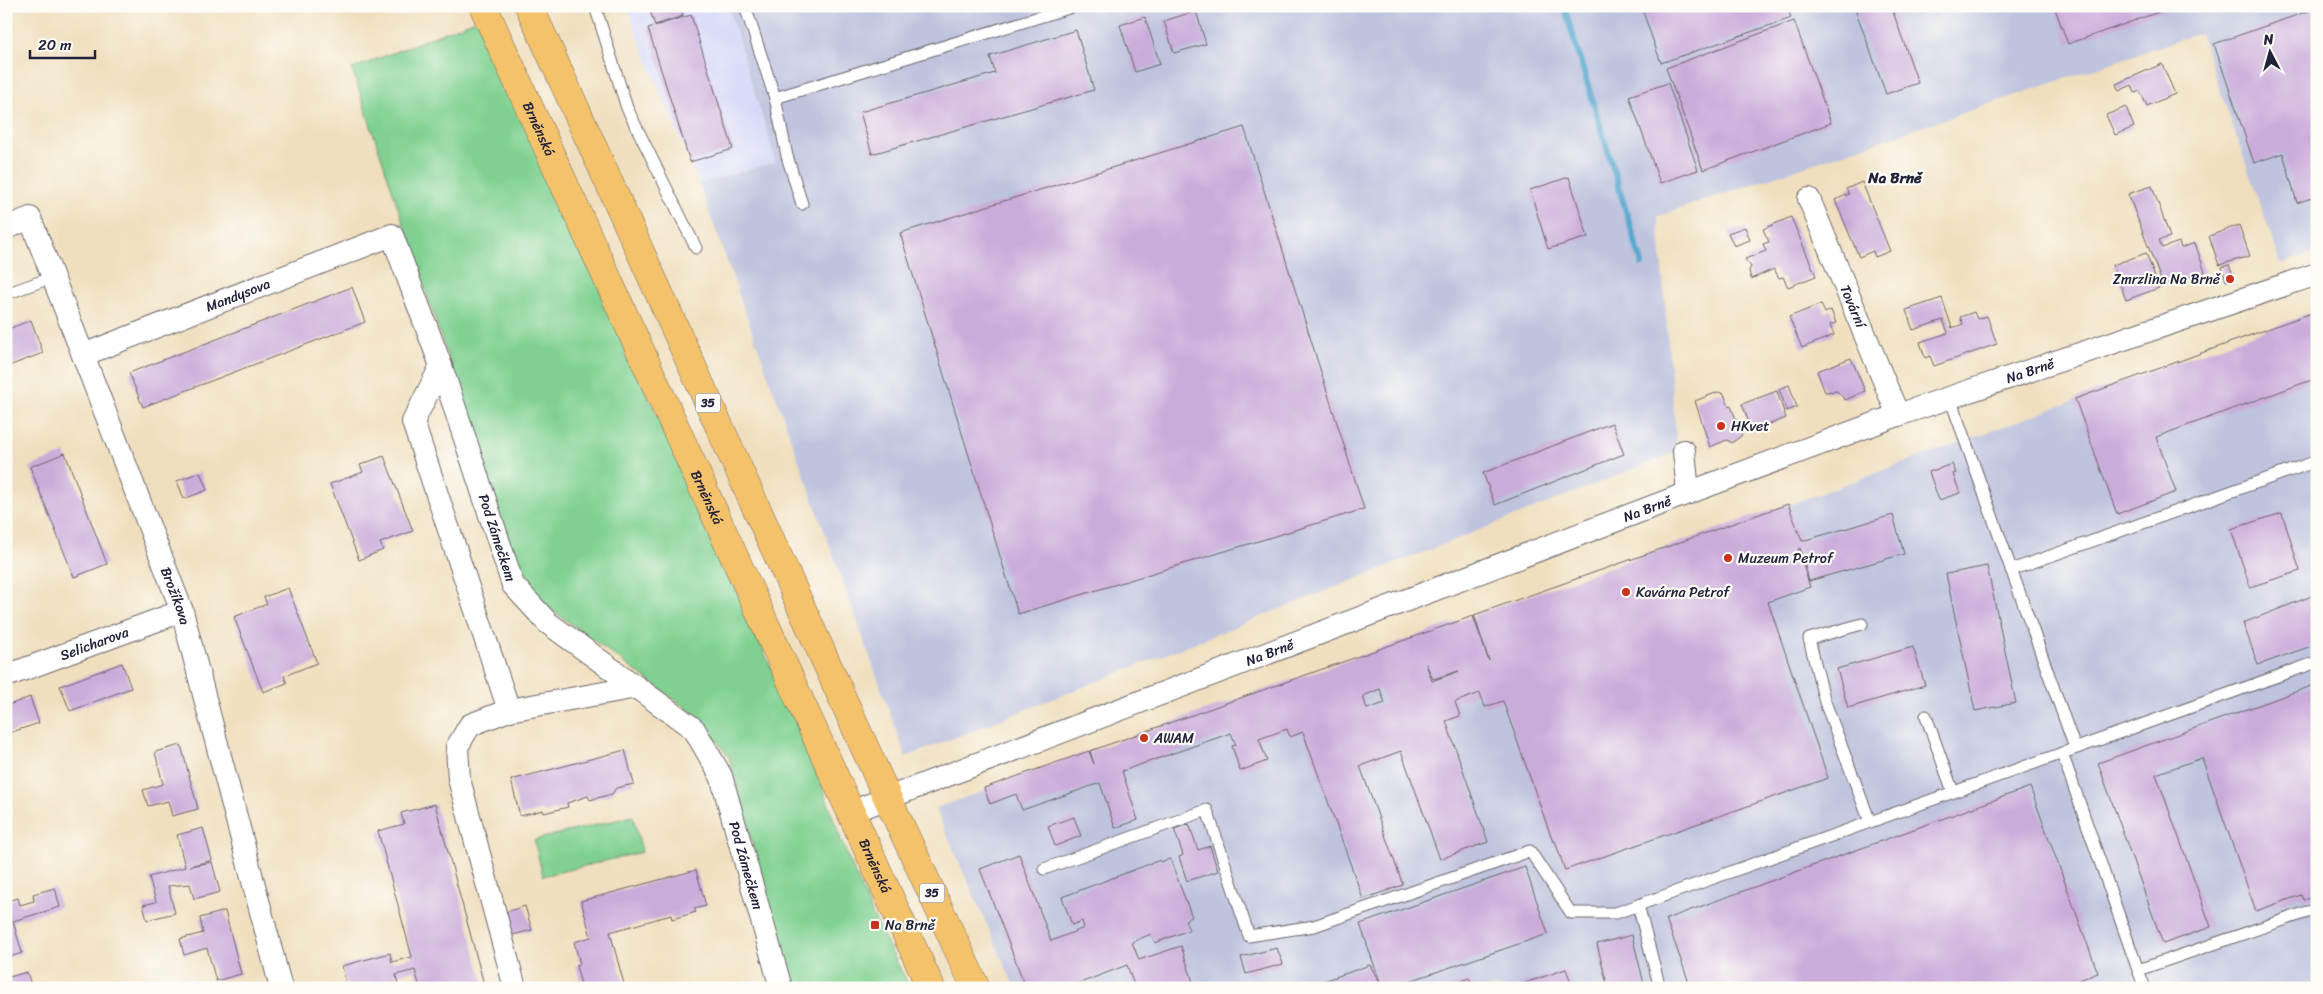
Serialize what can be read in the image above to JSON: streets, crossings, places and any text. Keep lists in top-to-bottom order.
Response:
{
  "streets": {
    "main road": ["Brněnská", "35"],
    "street": [
      "Mandysova",
      "Tovární",
      "Na Brně",
      "Pod Zámečkem",
      "Brožíkova",
      "Selicharova"
    ]
  },
  "crossings": [
    ["Brněnská", "Na Brně"],
    ["Mandysova", "Pod Zámečkem"],
    ["Mandysova", "Brožíkova"],
    ["Tovární", "Na Brně"],
    ["Na Brně", "35"],
    ["Brožíkova", "Selicharova"]
  ],
  "districts": ["Na Brně"],
  "places": {
    "other": [
      "Zmrzlina Na Brně",
      "HKvet",
      "Muzeum Petrof",
      "Kavárna Petrof",
      "AWAM"
    ],
    "transit": ["Na Brně"]
  },
  "scale_bar": "20 m",
  "north": "top"
}
